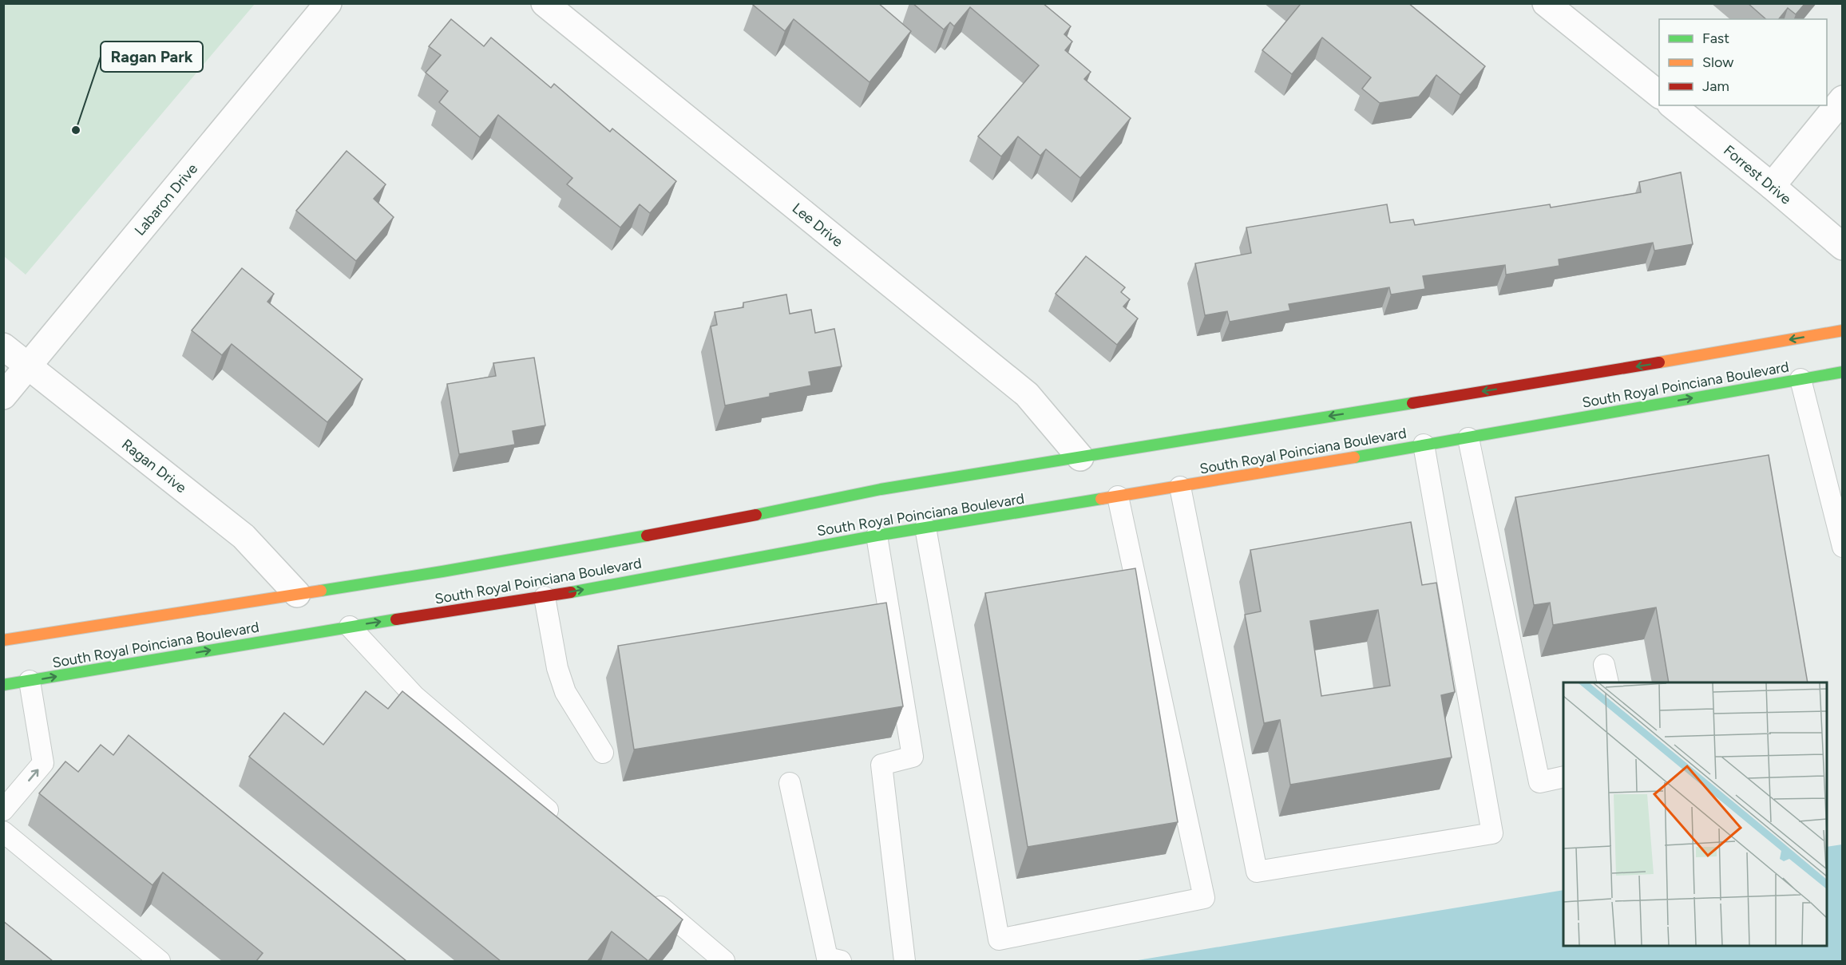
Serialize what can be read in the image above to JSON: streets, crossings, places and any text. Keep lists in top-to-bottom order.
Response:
{
  "streets": {
    "street": [
      "Forrest Drive",
      "Labaron Drive",
      "Lee Drive",
      "South Royal Poinciana Boulevard",
      "Ragan Drive"
    ]
  },
  "crossings": [
    ["Labaron Drive", "Ragan Drive"],
    ["Lee Drive", "South Royal Poinciana Boulevard"],
    ["South Royal Poinciana Boulevard", "Ragan Drive"]
  ],
  "places": ["Ragan Park"],
  "legend": ["Fast", "Slow", "Jam"]
}
